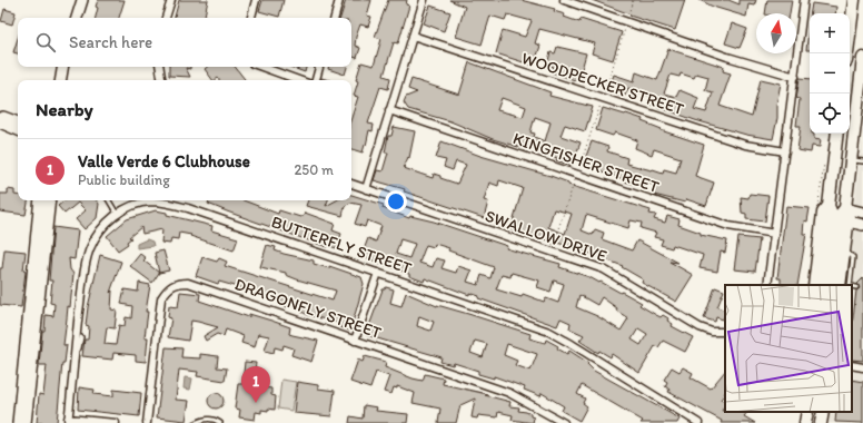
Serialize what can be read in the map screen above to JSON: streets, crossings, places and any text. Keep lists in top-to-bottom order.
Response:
{
  "streets": {
    "street": [
      "WOODPECKER STREET",
      "KINGFISHER STREET",
      "SWALLOW DRIVE",
      "BUTTERFLY STREET",
      "DRAGONFLY STREET"
    ]
  },
  "north": "top",
  "page": {
    "map_buttons": ["+", "−"],
    "search": "Search here",
    "heading": "Nearby",
    "list": [
      {
        "mark": "1",
        "name": "Valle Verde 6 Clubhouse",
        "note": "Public building",
        "value": "250 m"
      }
    ],
    "pins": "1"
  }
}
